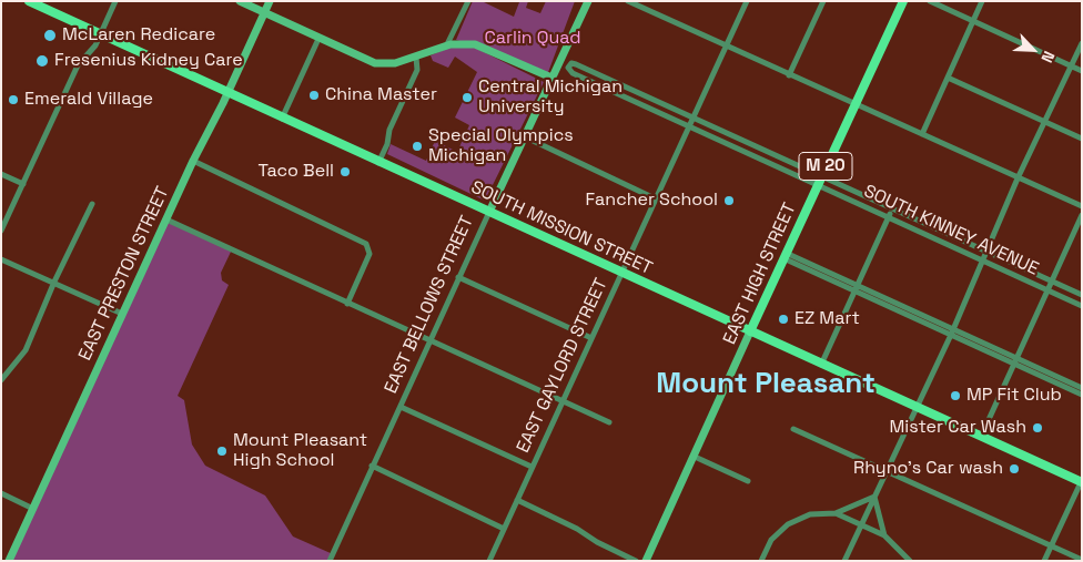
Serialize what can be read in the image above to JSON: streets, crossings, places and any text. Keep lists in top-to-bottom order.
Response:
{
  "streets": {
    "main road": ["M 20", "SOUTH MISSION STREET", "EAST HIGH STREET"],
    "street": [
      "SOUTH KINNEY AVENUE",
      "EAST PRESTON STREET",
      "EAST BELLOWS STREET",
      "EAST GAYLORD STREET"
    ]
  },
  "crossings": [
    ["SOUTH MISSION STREET", "EAST PRESTON STREET"],
    ["SOUTH MISSION STREET", "EAST HIGH STREET"],
    ["SOUTH MISSION STREET", "EAST BELLOWS STREET"],
    ["SOUTH MISSION STREET", "EAST GAYLORD STREET"],
    ["SOUTH KINNEY AVENUE", "EAST HIGH STREET"],
    ["SOUTH KINNEY AVENUE", "EAST GAYLORD STREET"]
  ],
  "districts": ["Mount Pleasant"],
  "parks": ["Carlin Quad"],
  "places": [
    "McLaren Redicare",
    "Fresenius Kidney Care",
    "China Master",
    "Central Michigan University",
    "Emerald Village",
    "Special Olympics Michigan",
    "Taco Bell",
    "Fancher School",
    "EZ Mart",
    "MP Fit Club",
    "Mister Car Wash",
    "Mount Pleasant High School",
    "Rhyno's Car wash"
  ],
  "north": "bottom right"
}
